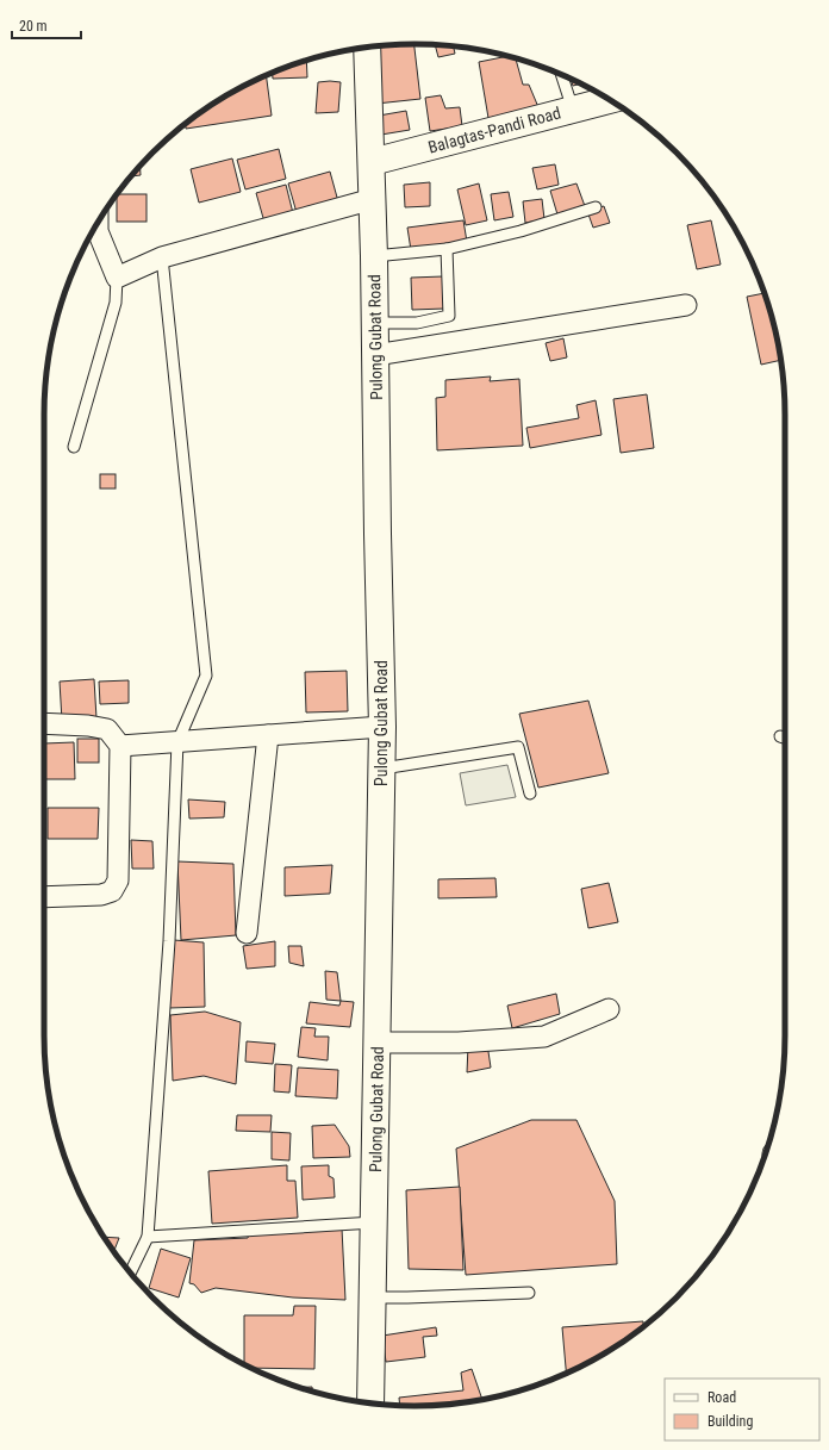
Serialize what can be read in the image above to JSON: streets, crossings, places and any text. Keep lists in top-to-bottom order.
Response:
{
  "streets": {
    "main road": ["Balagtas-Pandi Road", "Pulong Gubat Road"]
  },
  "crossings": [
    ["Balagtas-Pandi Road", "Pulong Gubat Road"]
  ],
  "legend": ["Road", "Building"],
  "scale_bar": "20 m"
}
